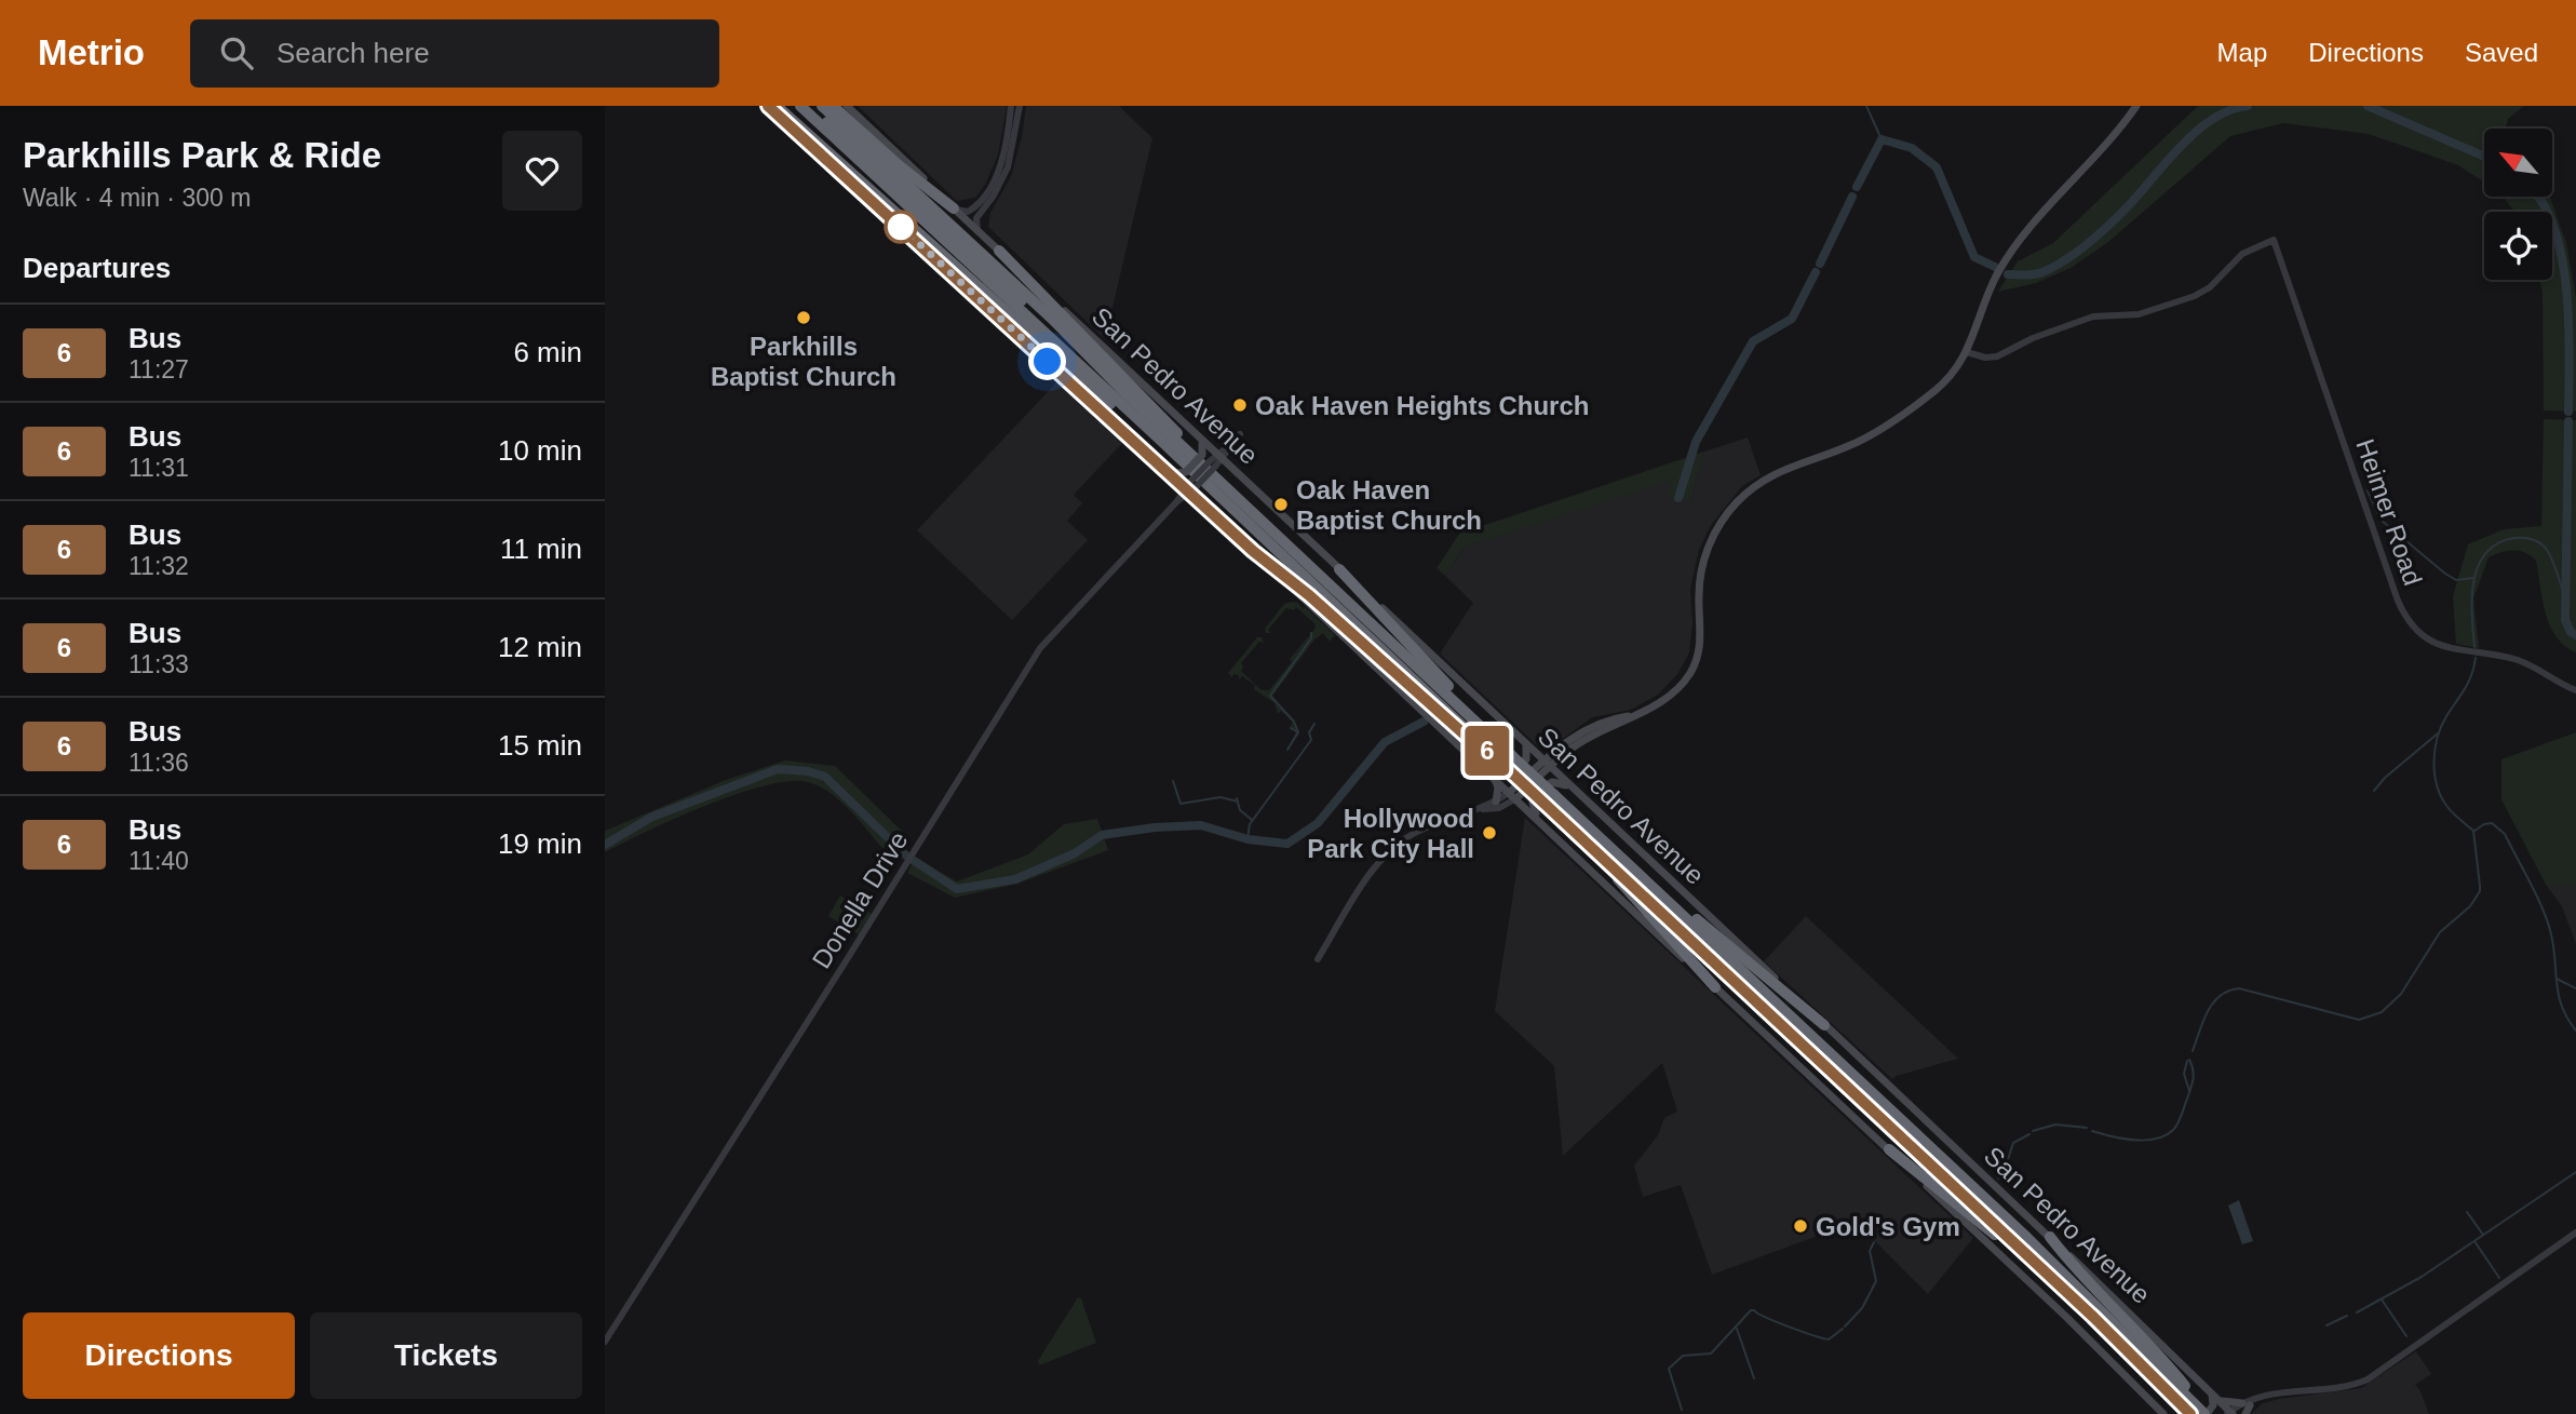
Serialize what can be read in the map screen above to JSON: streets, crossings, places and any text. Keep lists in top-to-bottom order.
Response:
{
  "streets": {
    "main road": ["San Pedro Avenue"],
    "street": ["Heimer Road", "Donella Drive"]
  },
  "crossings": [
    ["San Pedro Avenue", "Donella Drive"]
  ],
  "places": [
    "Parkhills Baptist Church",
    "Oak Haven Heights Church",
    "Oak Haven Baptist Church",
    "Hollywood Park City Hall",
    "Gold's Gym"
  ],
  "lines": ["bus line 6"],
  "north": "top left",
  "page": {
    "header": "Metrio",
    "search": "Search here",
    "nav": ["Map", "Directions", "Saved"],
    "heading": [
      ["Parkhills Park & Ride", "Walk · 4 min · 300 m"],
      "Departures"
    ],
    "on_map": "6",
    "list": [
      {
        "mark": "6",
        "name": "Bus",
        "note": "11:27",
        "value": "6 min"
      },
      {
        "mark": "6",
        "name": "Bus",
        "note": "11:31",
        "value": "10 min"
      },
      {
        "mark": "6",
        "name": "Bus",
        "note": "11:32",
        "value": "11 min"
      },
      {
        "mark": "6",
        "name": "Bus",
        "note": "11:33",
        "value": "12 min"
      },
      {
        "mark": "6",
        "name": "Bus",
        "note": "11:36",
        "value": "15 min"
      },
      {
        "mark": "6",
        "name": "Bus",
        "note": "11:40",
        "value": "19 min"
      }
    ],
    "buttons": ["Directions", "Tickets"]
  }
}
